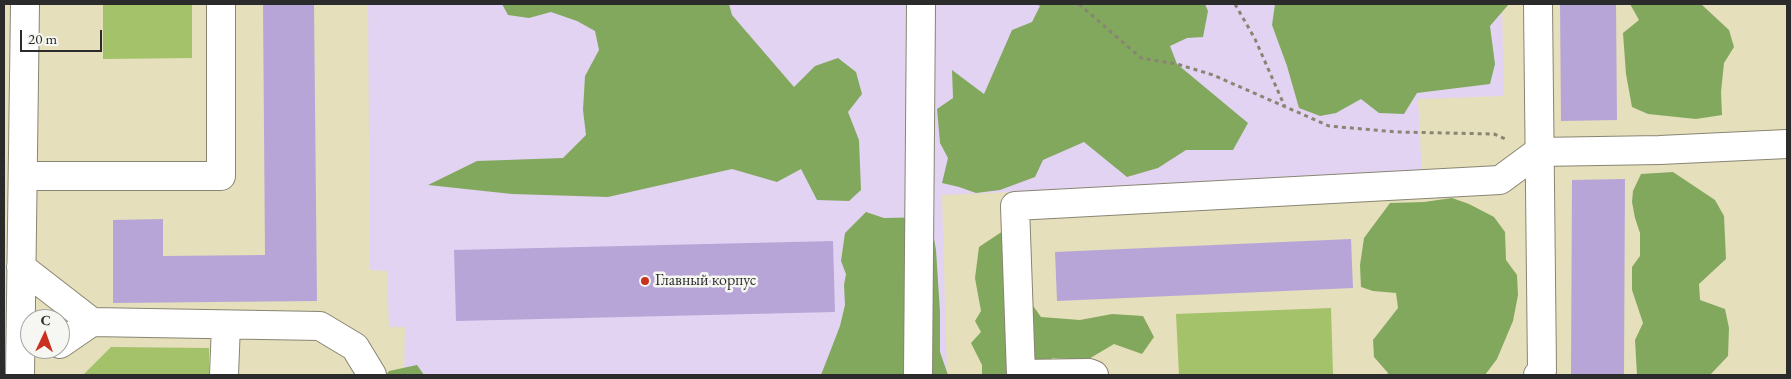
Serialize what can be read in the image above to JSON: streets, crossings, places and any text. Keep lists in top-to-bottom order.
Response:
{
  "places": ["Главный корпус"],
  "scale_bar": "20 m",
  "north": "top"
}
